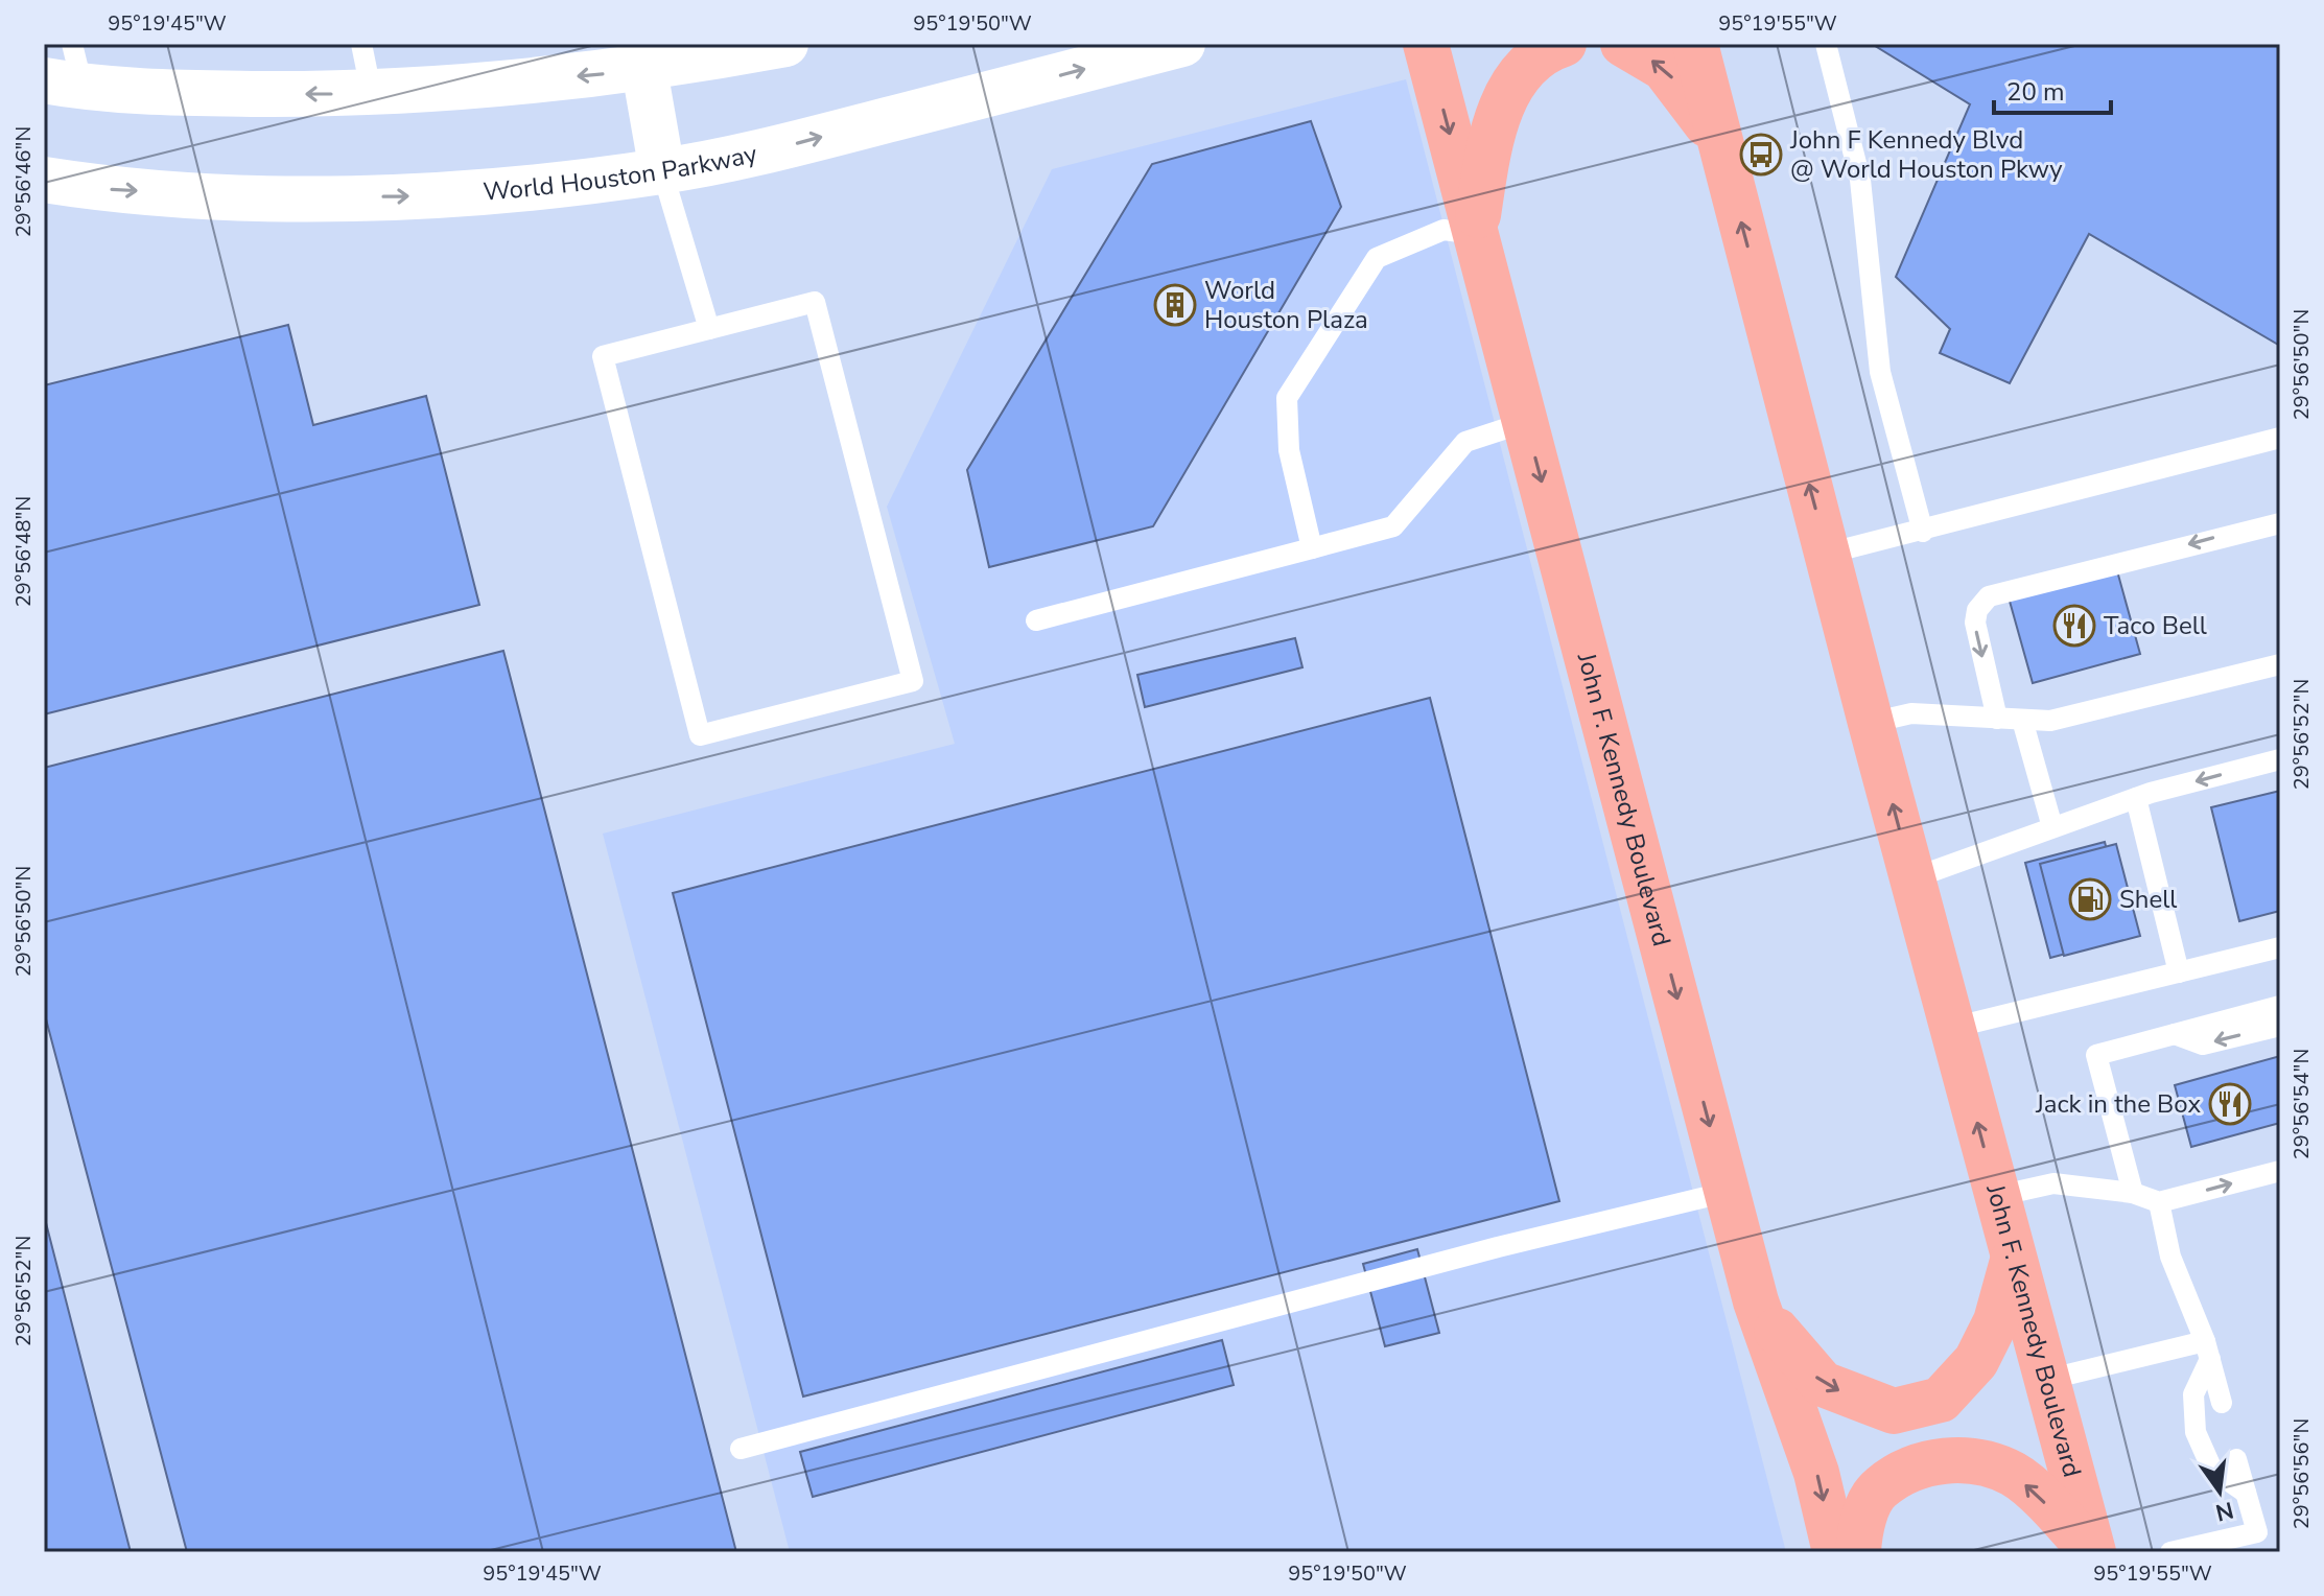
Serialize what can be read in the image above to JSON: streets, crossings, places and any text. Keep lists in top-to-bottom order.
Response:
{
  "streets": {
    "highway": ["John F. Kennedy Boulevard"],
    "street": ["World Houston Parkway"]
  },
  "places": {
    "bus stop": ["John F Kennedy Blvd @ World Houston Pkwy"],
    "building": ["World Houston Plaza"],
    "restaurant": ["Taco Bell", "Jack in the Box"],
    "fuel station": ["Shell"]
  },
  "scale_bar": "20 m",
  "north": "bottom",
  "coordinates": [
    "95°19'45\"W",
    "95°19'50\"W",
    "95°19'55\"W",
    "29°56'46\"N",
    "29°56'50\"N",
    "29°56'48\"N",
    "29°56'52\"N",
    "29°56'54\"N",
    "29°56'56\"N"
  ]
}
